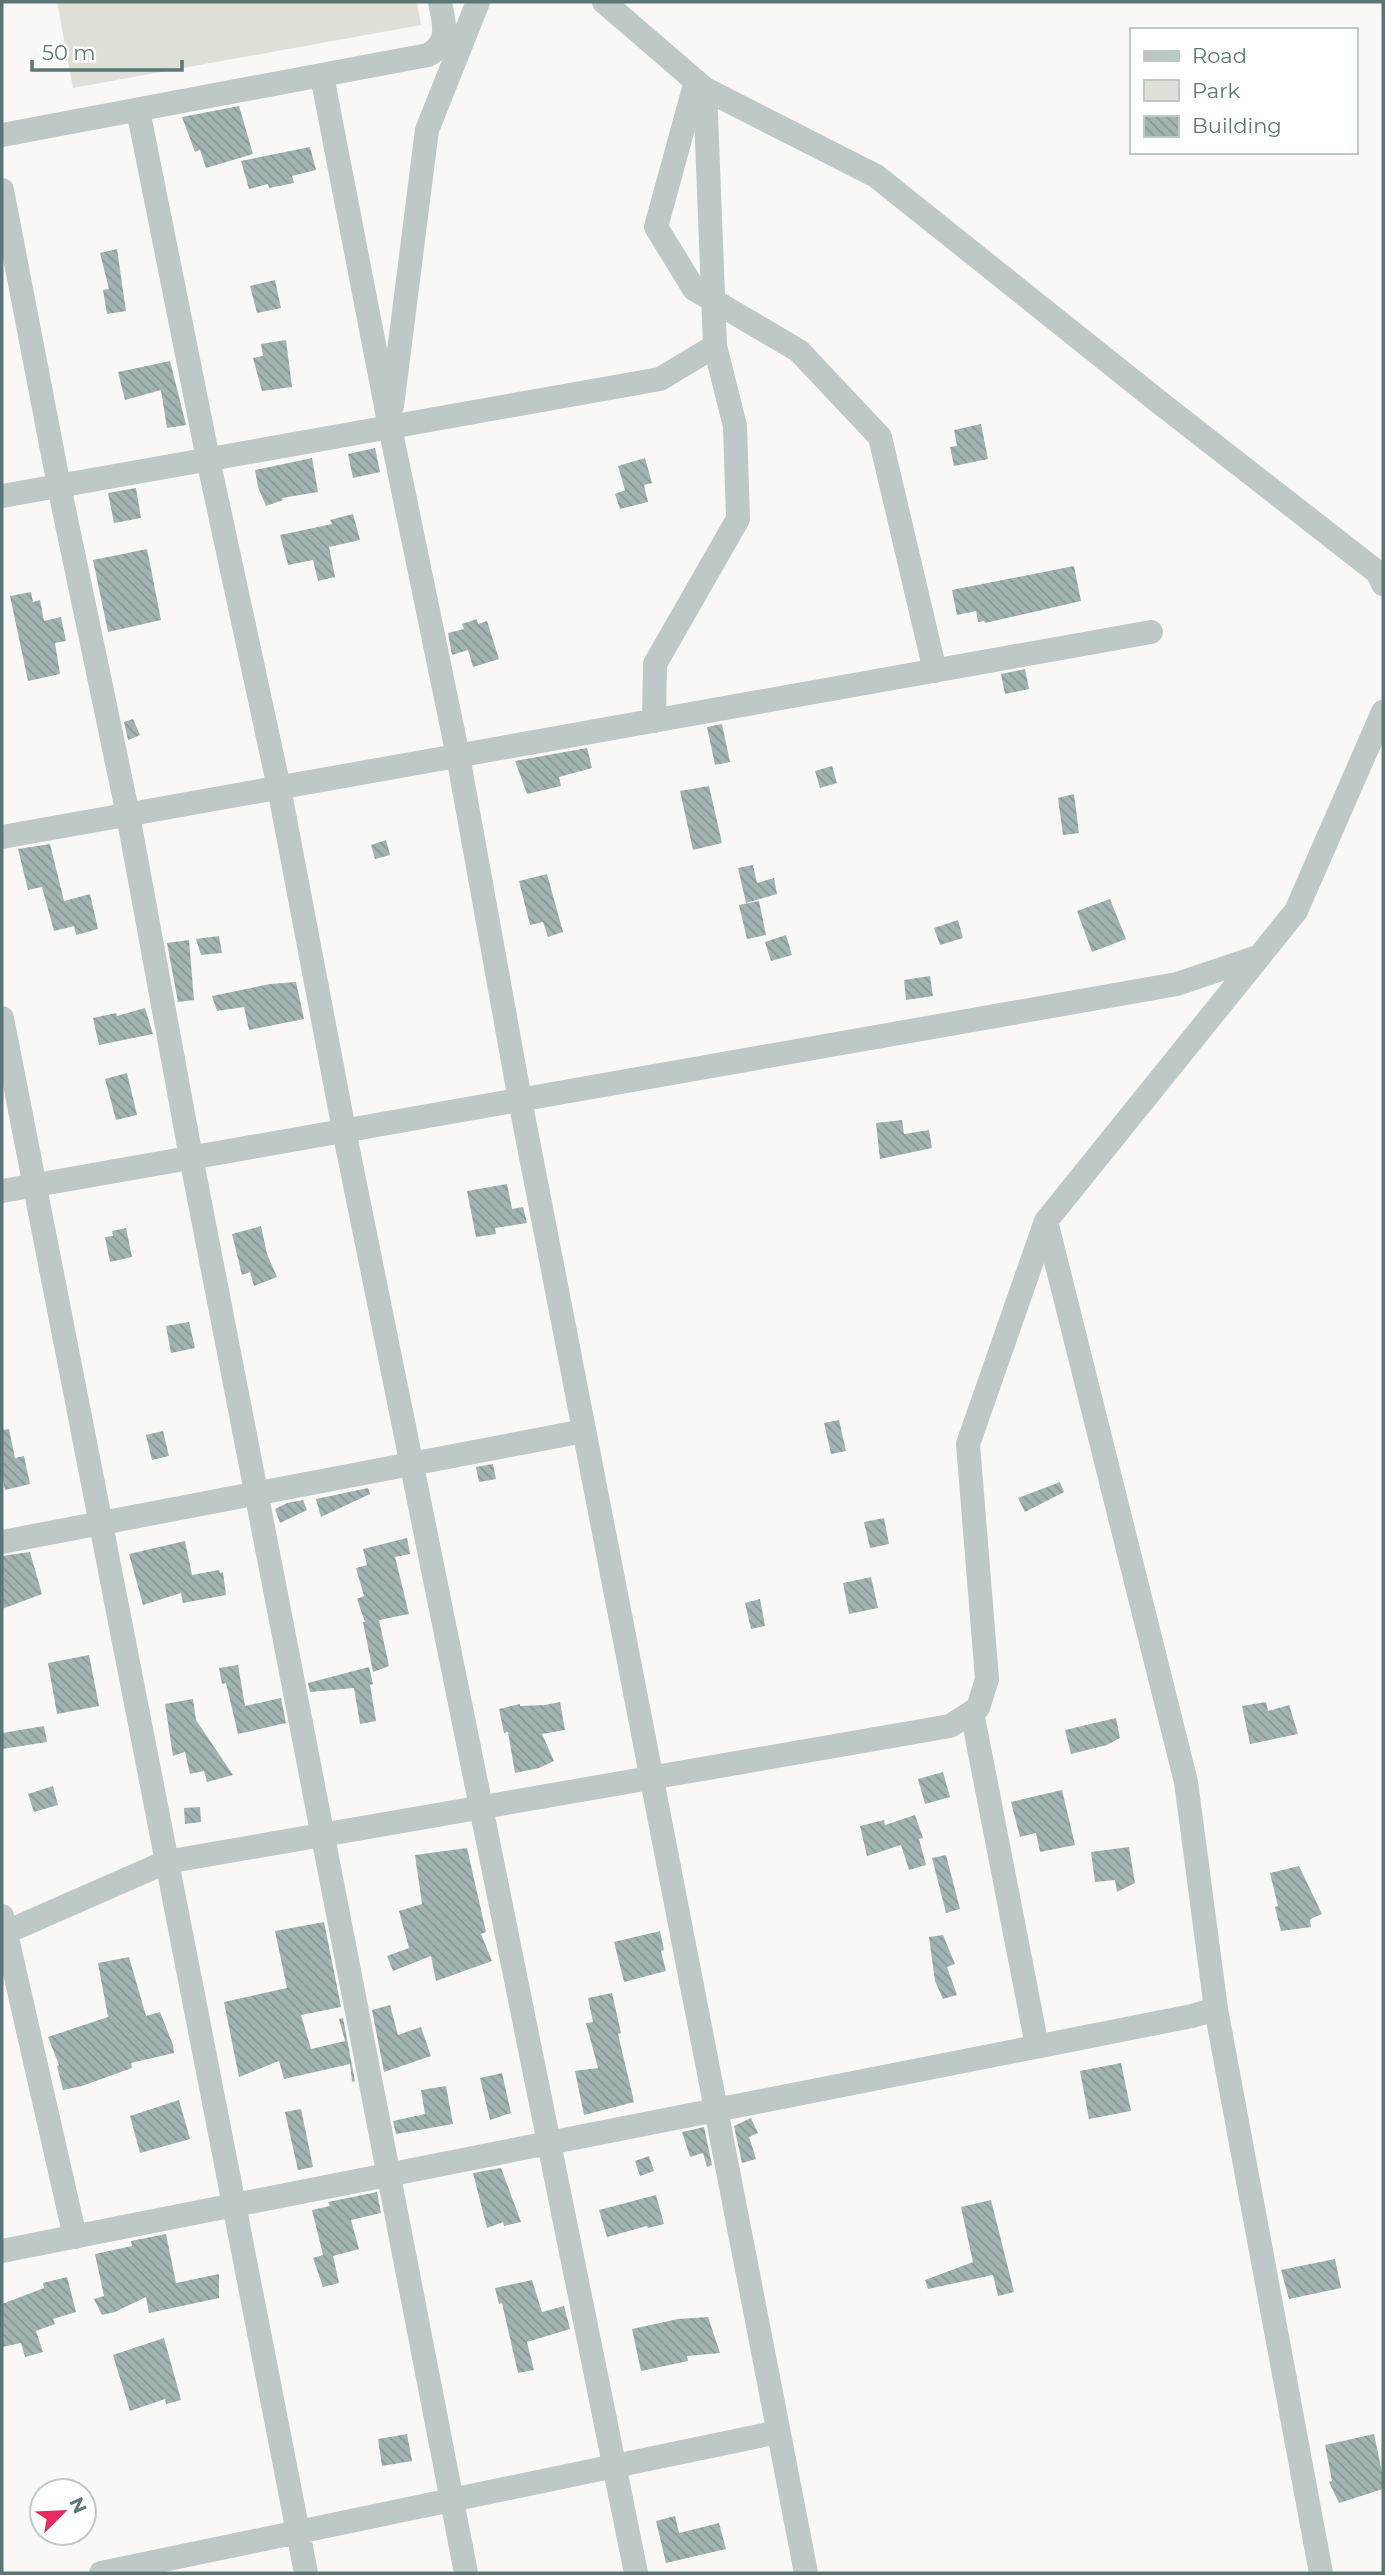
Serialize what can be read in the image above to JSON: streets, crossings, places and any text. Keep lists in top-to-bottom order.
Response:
{
  "legend": ["Road", "Park", "Building"],
  "scale_bar": "50 m",
  "north": "top right"
}
